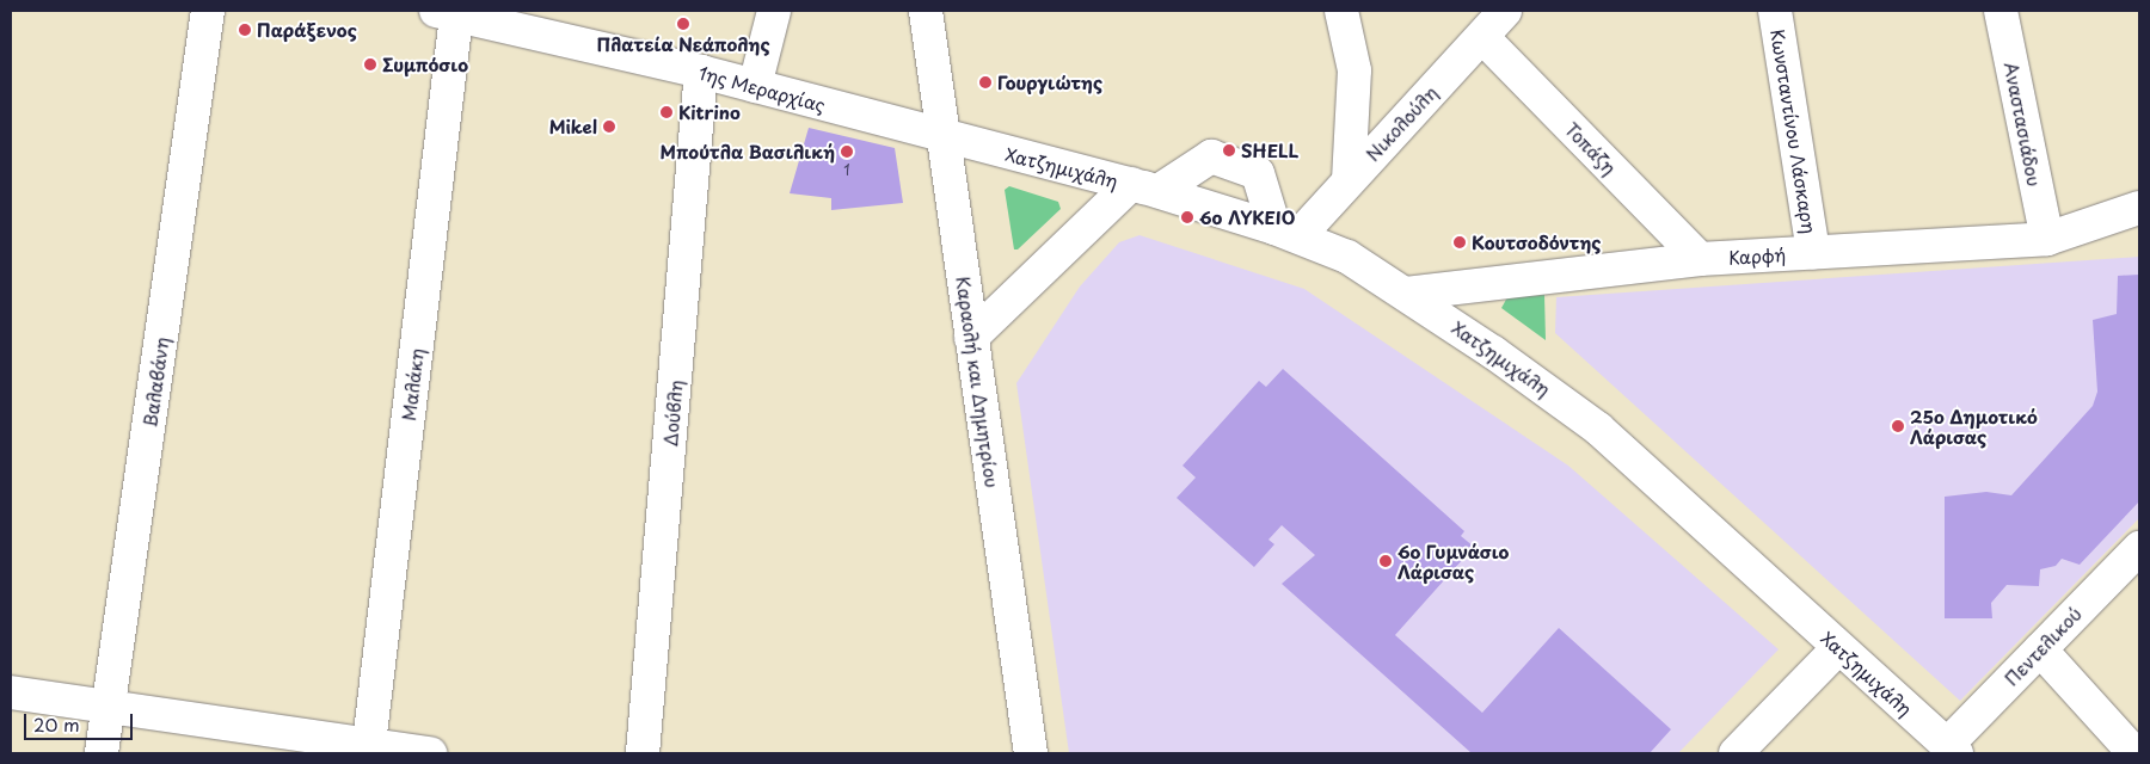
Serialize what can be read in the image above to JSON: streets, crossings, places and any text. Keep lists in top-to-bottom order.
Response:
{
  "streets": {
    "street": [
      "1ης Μεραρχίας",
      "Νικολούλη",
      "Αναστασιάδου",
      "Κωνσταντίνου Λάσκαρη",
      "Τοπάζη",
      "Χατζημιχάλη",
      "Καρφή",
      "Βαλαβάνη",
      "Καραολή και Δημητρίου",
      "Μαλάκη",
      "Δούβλη",
      "Πεντελικού"
    ]
  },
  "crossings": [
    ["1ης Μεραρχίας", "Χατζημιχάλη"],
    ["1ης Μεραρχίας", "Καραολή και Δημητρίου"],
    ["1ης Μεραρχίας", "Μαλάκη"],
    ["1ης Μεραρχίας", "Δούβλη"],
    ["Νικολούλη", "Τοπάζη"],
    ["Νικολούλη", "Χατζημιχάλη"],
    ["Αναστασιάδου", "Καρφή"],
    ["Κωνσταντίνου Λάσκαρη", "Καρφή"],
    ["Τοπάζη", "Καρφή"],
    ["Χατζημιχάλη", "Καρφή"],
    ["Χατζημιχάλη", "Καραολή και Δημητρίου"],
    ["Χατζημιχάλη", "Πεντελικού"]
  ],
  "places": [
    "Πλατεία Νεάπολης",
    "Παράξενος",
    "Συμπόσιο",
    "Γουργιώτης",
    "Kitrino",
    "Mikel",
    "SHELL",
    "Μπούτλα Βασιλική",
    "6o ΛΥΚΕΙΟ",
    "Κουτσοδόντης",
    "25ο Δημοτικό Λάρισας",
    "6ο Γυμνάσιο Λάρισας"
  ],
  "house_numbers": ["1"],
  "scale_bar": "20 m"
}
